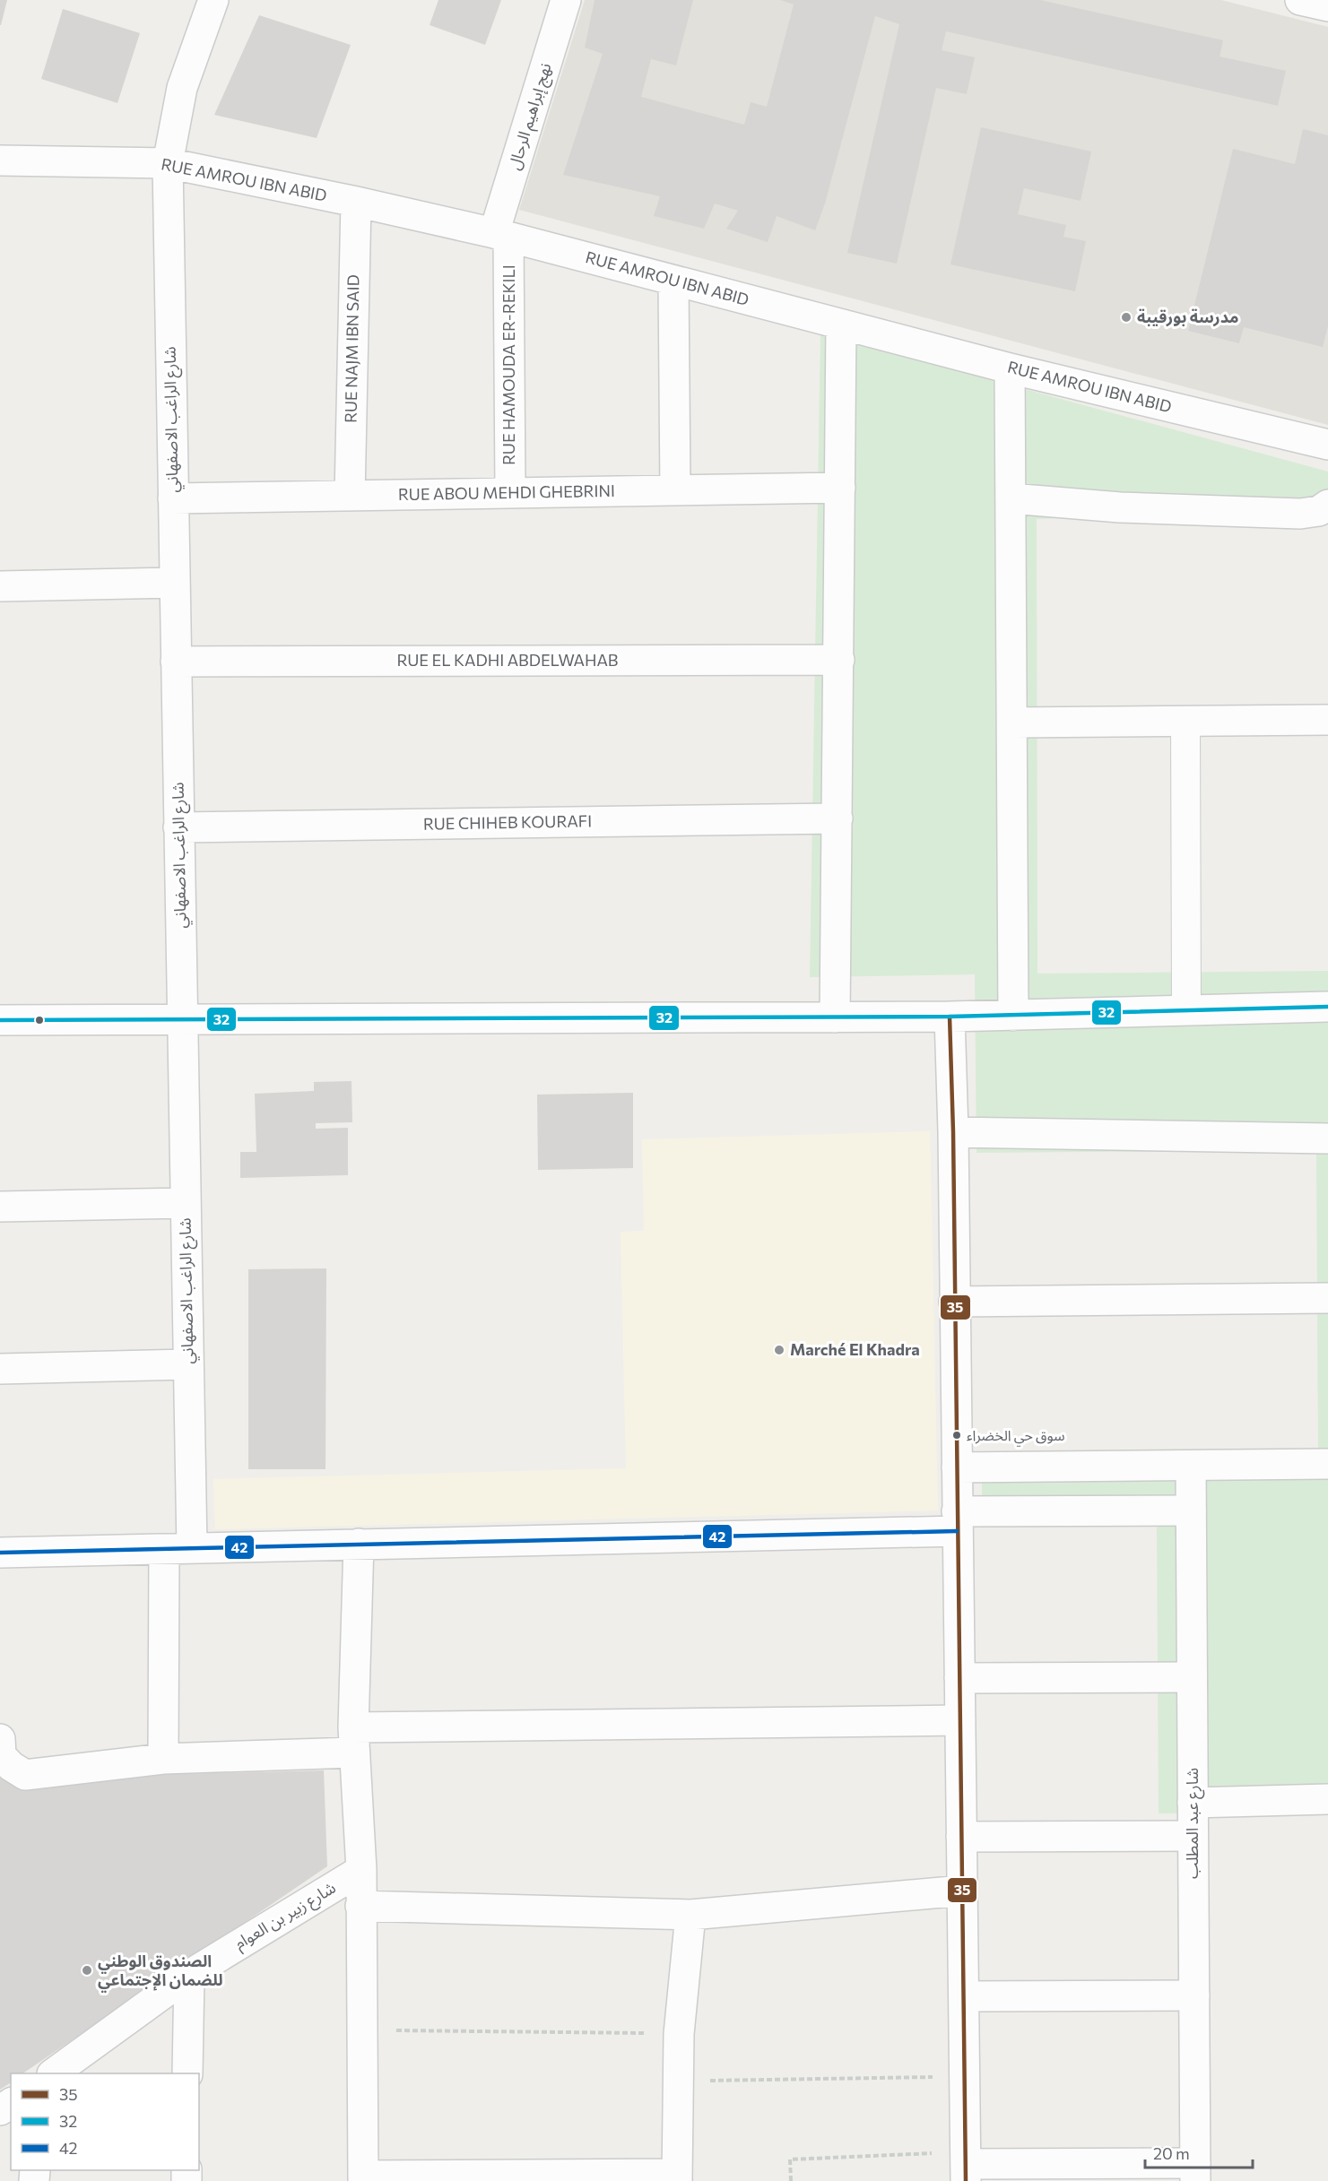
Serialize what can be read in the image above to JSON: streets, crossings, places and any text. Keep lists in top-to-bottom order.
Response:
{
  "streets": {
    "street": [
      "نهج إبراهيم الرحال",
      "RUE AMROU IBN ABID",
      "RUE NAJM IBN SAID",
      "RUE HAMOUDA ER-REKILI",
      "شارع الراغب الاصفهاني",
      "RUE ABOU MEHDI GHEBRINI",
      "RUE EL KADHI ABDELWAHAB",
      "RUE CHIHEB KOURAFI",
      "شارع عبد المطلب",
      "شارع زبير بن العوام"
    ]
  },
  "crossings": [
    ["نهج إبراهيم الرحال", "RUE AMROU IBN ABID"],
    ["نهج إبراهيم الرحال", "RUE HAMOUDA ER-REKILI"],
    ["RUE AMROU IBN ABID", "RUE NAJM IBN SAID"],
    ["RUE AMROU IBN ABID", "RUE HAMOUDA ER-REKILI"],
    ["RUE AMROU IBN ABID", "شارع الراغب الاصفهاني"],
    ["RUE NAJM IBN SAID", "RUE ABOU MEHDI GHEBRINI"],
    ["RUE HAMOUDA ER-REKILI", "RUE ABOU MEHDI GHEBRINI"],
    ["شارع الراغب الاصفهاني", "RUE ABOU MEHDI GHEBRINI"],
    ["شارع الراغب الاصفهاني", "RUE EL KADHI ABDELWAHAB"],
    ["شارع الراغب الاصفهاني", "RUE CHIHEB KOURAFI"]
  ],
  "places": [
    "مدرسة بورقيبة",
    "Marché El Khadra",
    "سوق حي الخضراء",
    "الصندوق الوطني للضمان الإجتماعي"
  ],
  "lines": ["transit line 32", "transit line 35", "transit line 42"],
  "legend": ["35", "32", "42"],
  "scale_bar": "20 m"
}
